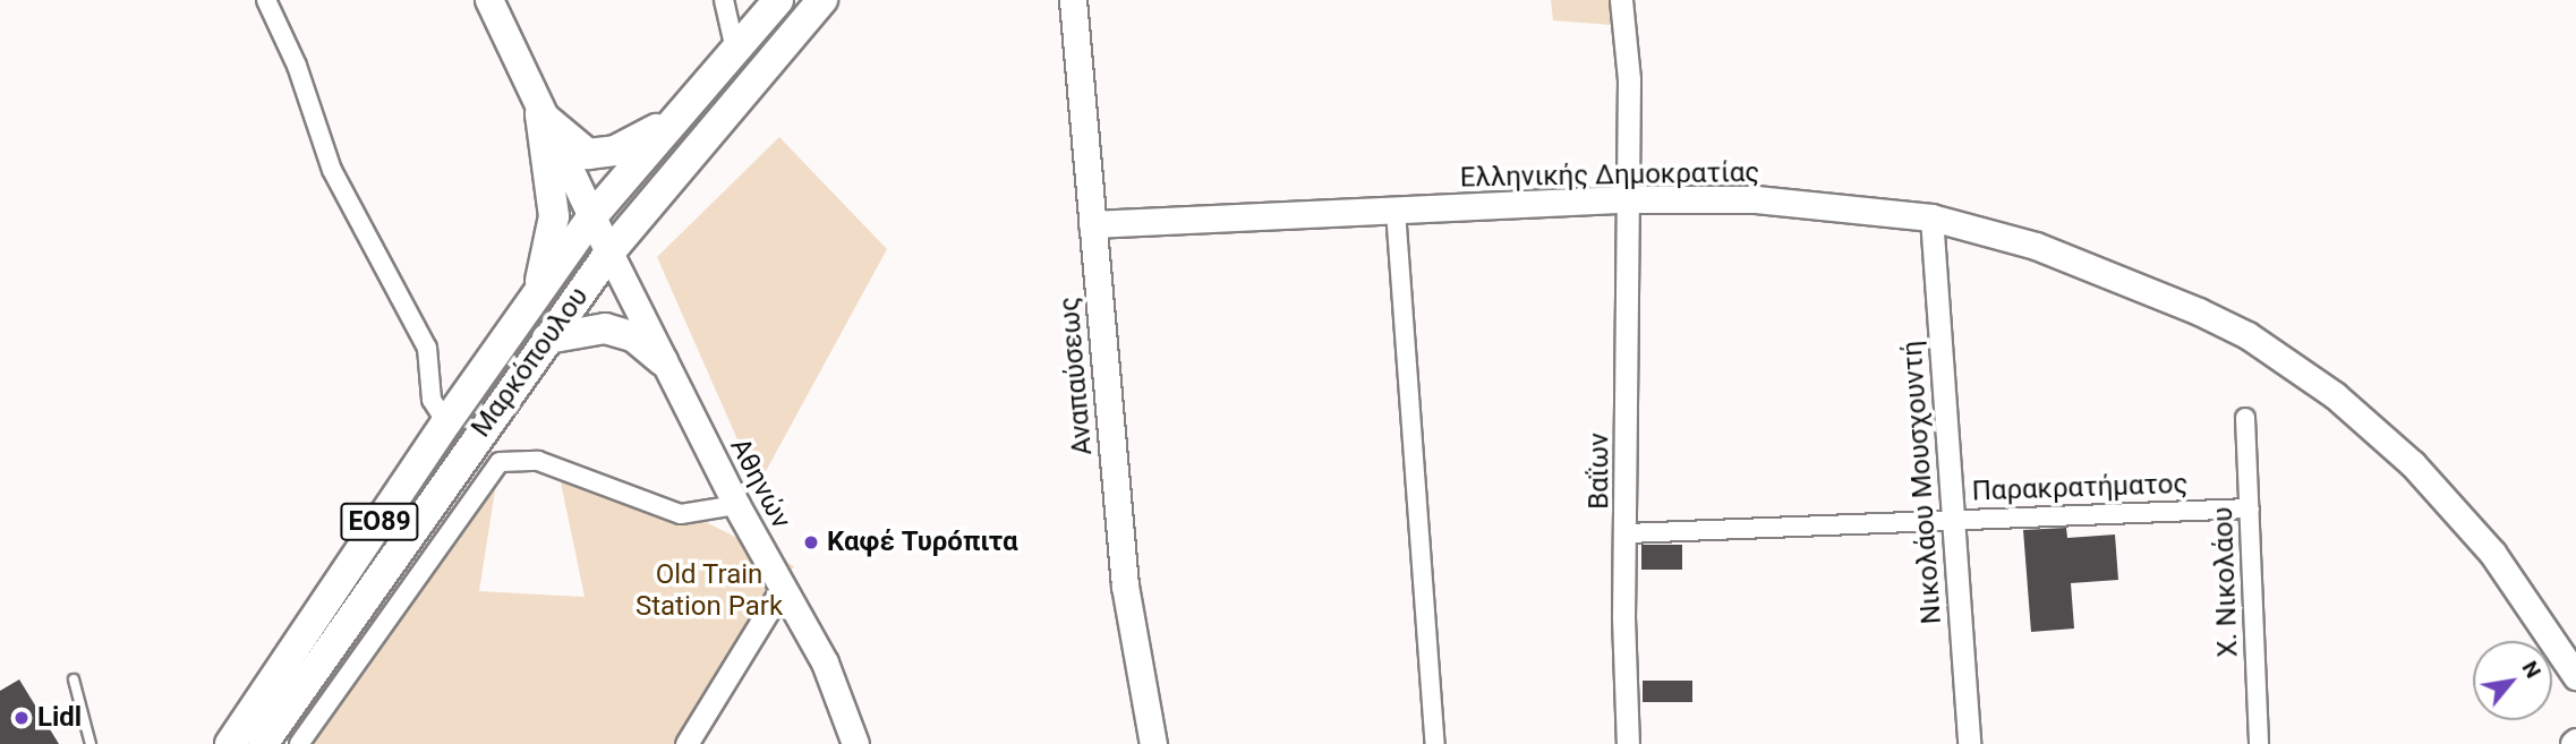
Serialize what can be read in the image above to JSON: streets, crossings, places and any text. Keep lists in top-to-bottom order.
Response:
{
  "streets": {
    "highway": ["Μαρκόπουλου", "ΕΟ89"],
    "main road": ["Ελληνικής Δημοκρατίας", "Αναπαύσεως", "Αθηνών"],
    "street": [
      "Βαΐων",
      "Νικολάου Μουσχουντή",
      "Παρακρατήματος",
      "Χ. Νικολάου"
    ]
  },
  "crossings": [
    ["Ελληνικής Δημοκρατίας", "Αναπαύσεως"],
    ["Ελληνικής Δημοκρατίας", "Βαΐων"],
    ["Ελληνικής Δημοκρατίας", "Νικολάου Μουσχουντή"],
    ["Μαρκόπουλου", "Αθηνών"],
    ["Μαρκόπουλου", "ΕΟ89"],
    ["Βαΐων", "Παρακρατήματος"],
    ["Νικολάου Μουσχουντή", "Παρακρατήματος"],
    ["Αθηνών", "ΕΟ89"],
    ["Παρακρατήματος", "Χ. Νικολάου"]
  ],
  "parks": ["Old Train Station Park"],
  "places": ["Καφέ Τυρóπιτα", "Lidl"],
  "north": "top right"
}
